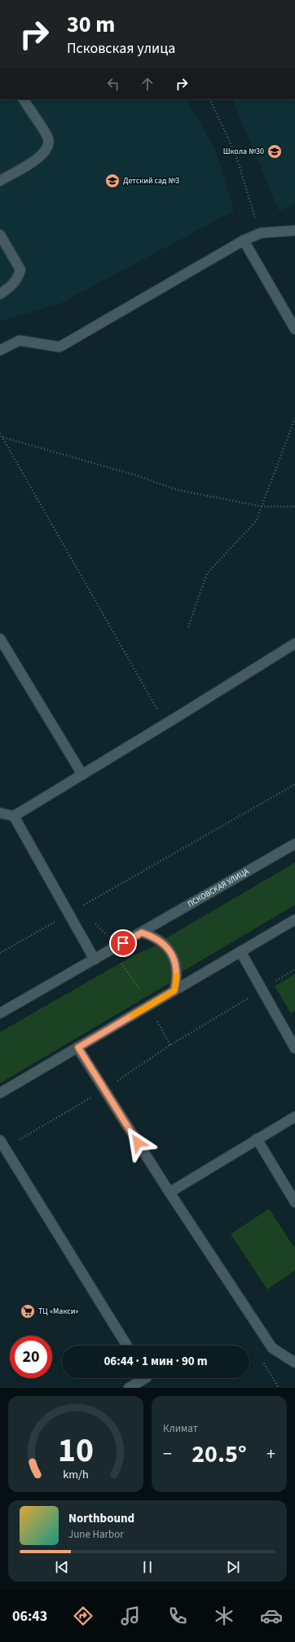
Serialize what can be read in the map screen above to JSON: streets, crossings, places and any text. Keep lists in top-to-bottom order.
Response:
{
  "streets": {
    "street": ["ПСКОВСКАЯ УЛИЦА"]
  },
  "places": {
    "school or university": ["Школа №30", "Детский сад №3"],
    "supermarket": ["ТЦ «Макси»"]
  },
  "page": {
    "turn": ["30 m", "Псковская улица"],
    "limit": "20",
    "trip": "06:44 · 1 мин · 90 m",
    "tile": "Климат",
    "heat": ["−", "20.5°", "+"],
    "song": ["Northbound", "June Harbor"],
    "tabs": "06:43",
    "gauge": ["10", "km/h"]
  }
}
